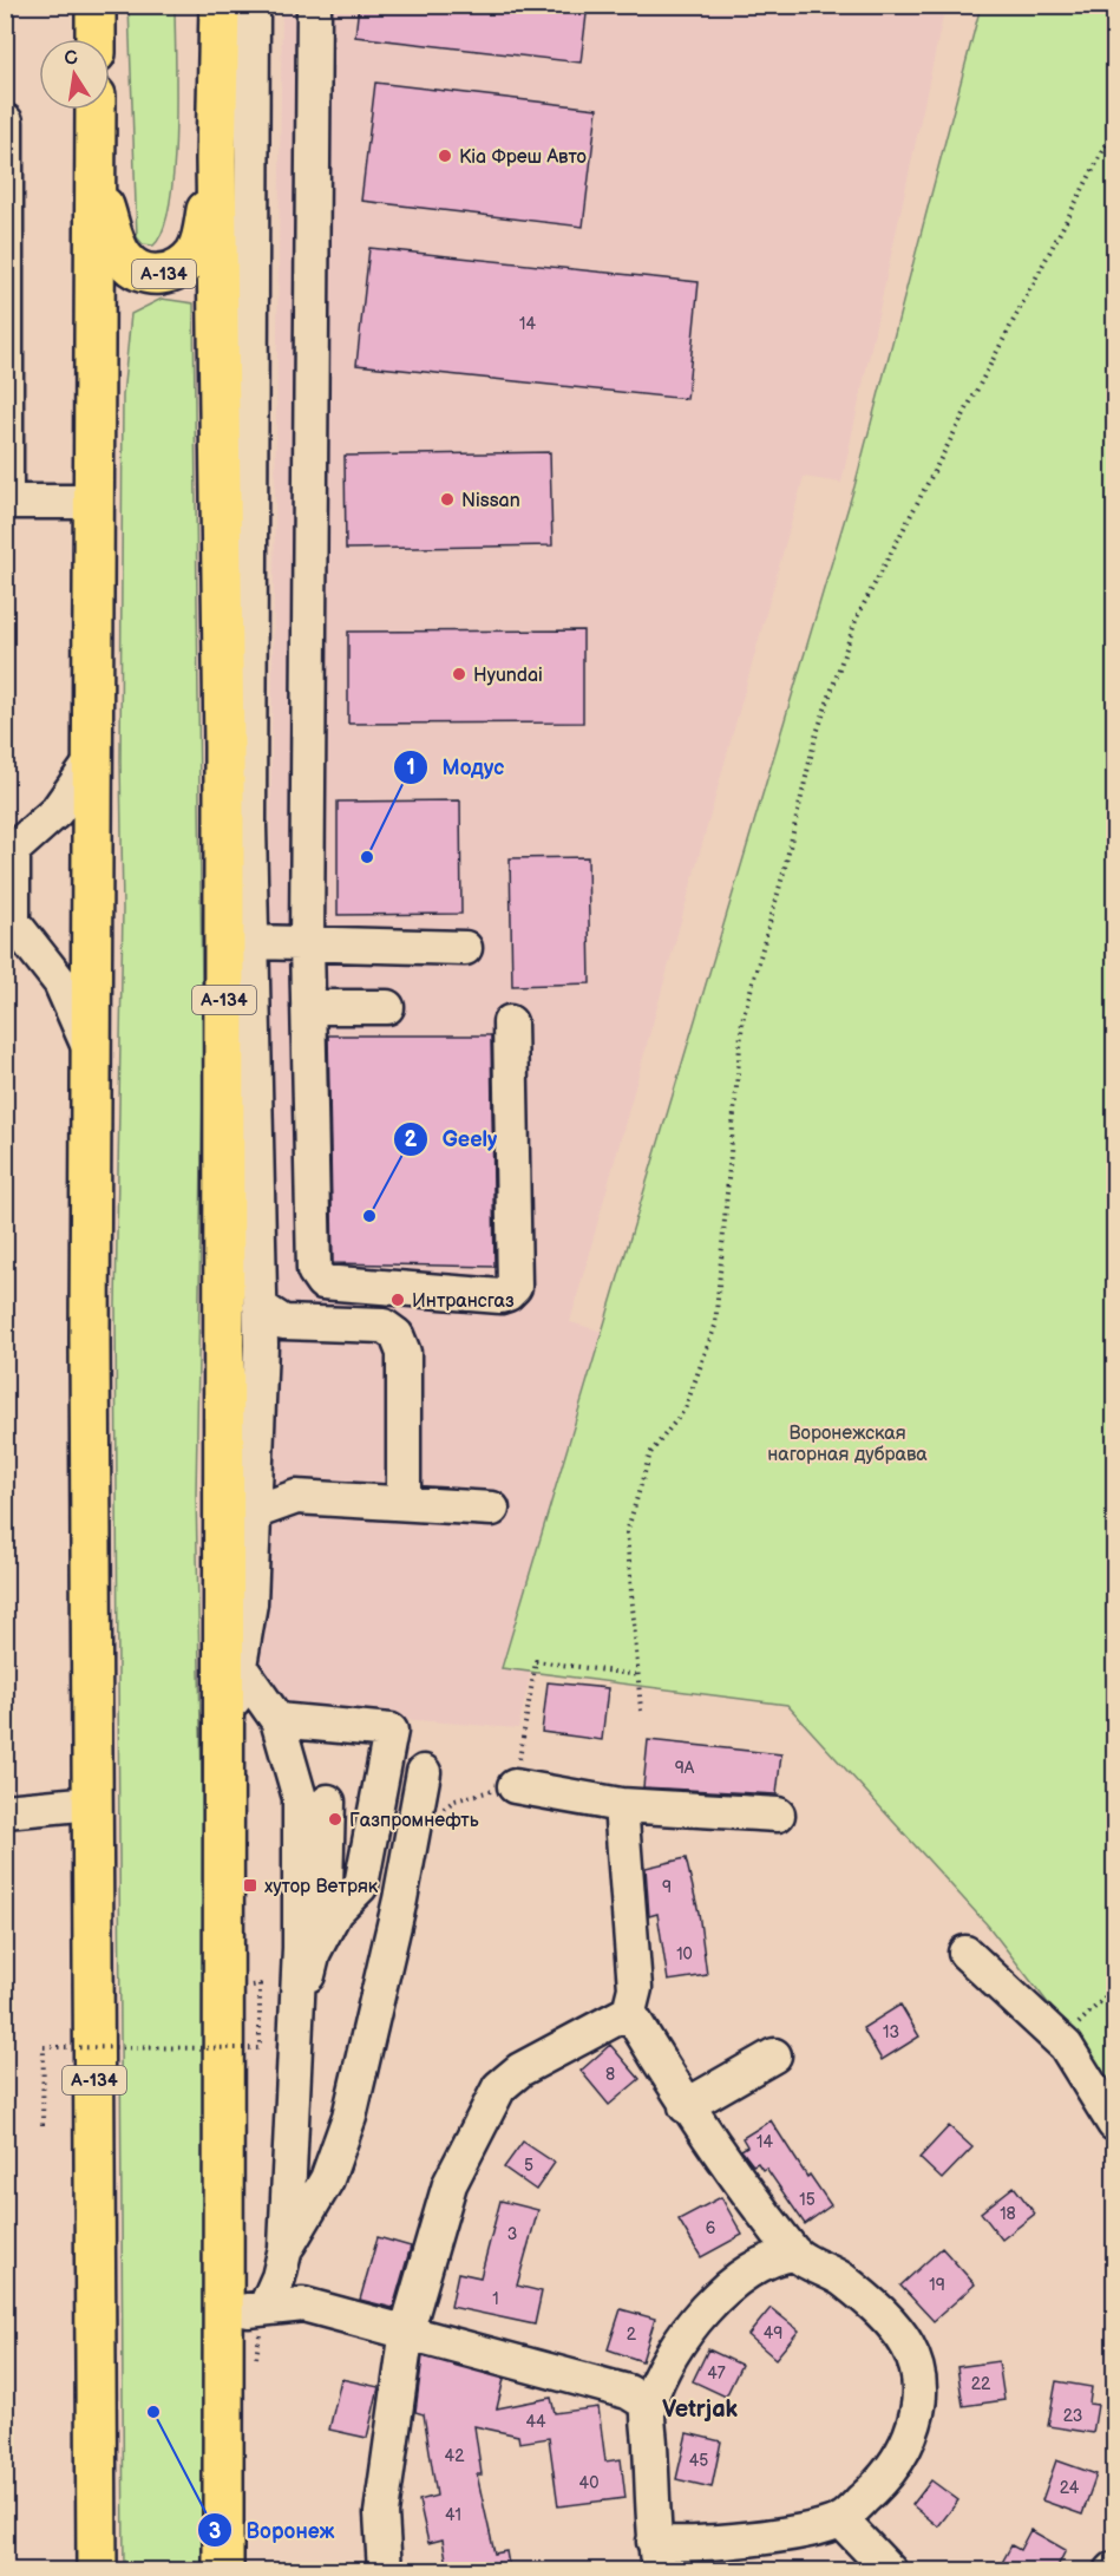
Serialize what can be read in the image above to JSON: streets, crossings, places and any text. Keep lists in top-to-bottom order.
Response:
{
  "streets": {
    "highway": ["А-134"]
  },
  "districts": ["Vetrjak"],
  "parks": ["Воронежская нагорная дубрава"],
  "places": {
    "other": [
      "Kia Фреш Авто",
      "Nissan",
      "Hyundai",
      "Модус",
      "Geely",
      "Интрансгаз",
      "Газпромнефть",
      "Воронеж"
    ],
    "transit": ["хутор Ветряк"]
  },
  "house_numbers": [
    "14",
    "9А",
    "9",
    "10",
    "13",
    "8",
    "14",
    "5",
    "15",
    "18",
    "6",
    "3",
    "19",
    "1",
    "49",
    "2",
    "47",
    "22",
    "23",
    "44",
    "42",
    "45",
    "40",
    "24",
    "41"
  ],
  "north": "top"
}
